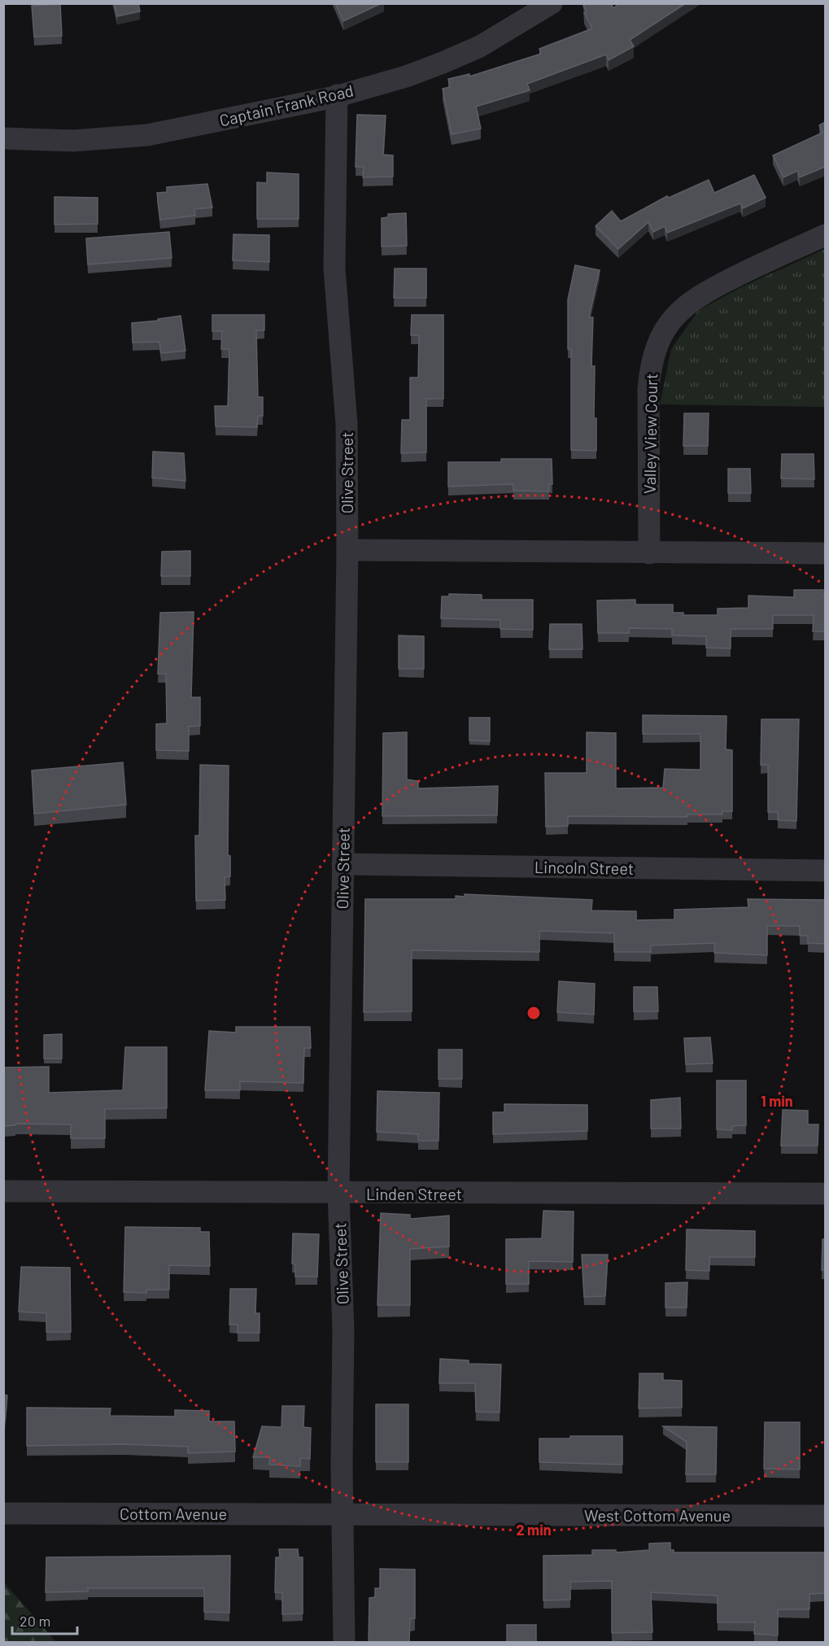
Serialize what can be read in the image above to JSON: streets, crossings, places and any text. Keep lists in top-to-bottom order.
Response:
{
  "streets": {
    "street": [
      "Captain Frank Road",
      "Valley View Court",
      "Olive Street",
      "Lincoln Street",
      "Linden Street",
      "Cottom Avenue",
      "West Cottom Avenue"
    ]
  },
  "crossings": [
    ["Captain Frank Road", "Olive Street"],
    ["Olive Street", "Lincoln Street"],
    ["Olive Street", "Linden Street"],
    ["Olive Street", "Cottom Avenue"],
    ["Olive Street", "West Cottom Avenue"],
    ["Cottom Avenue", "West Cottom Avenue"]
  ],
  "scale_bar": "20 m",
  "rings": ["1 min", "2 min"]
}
